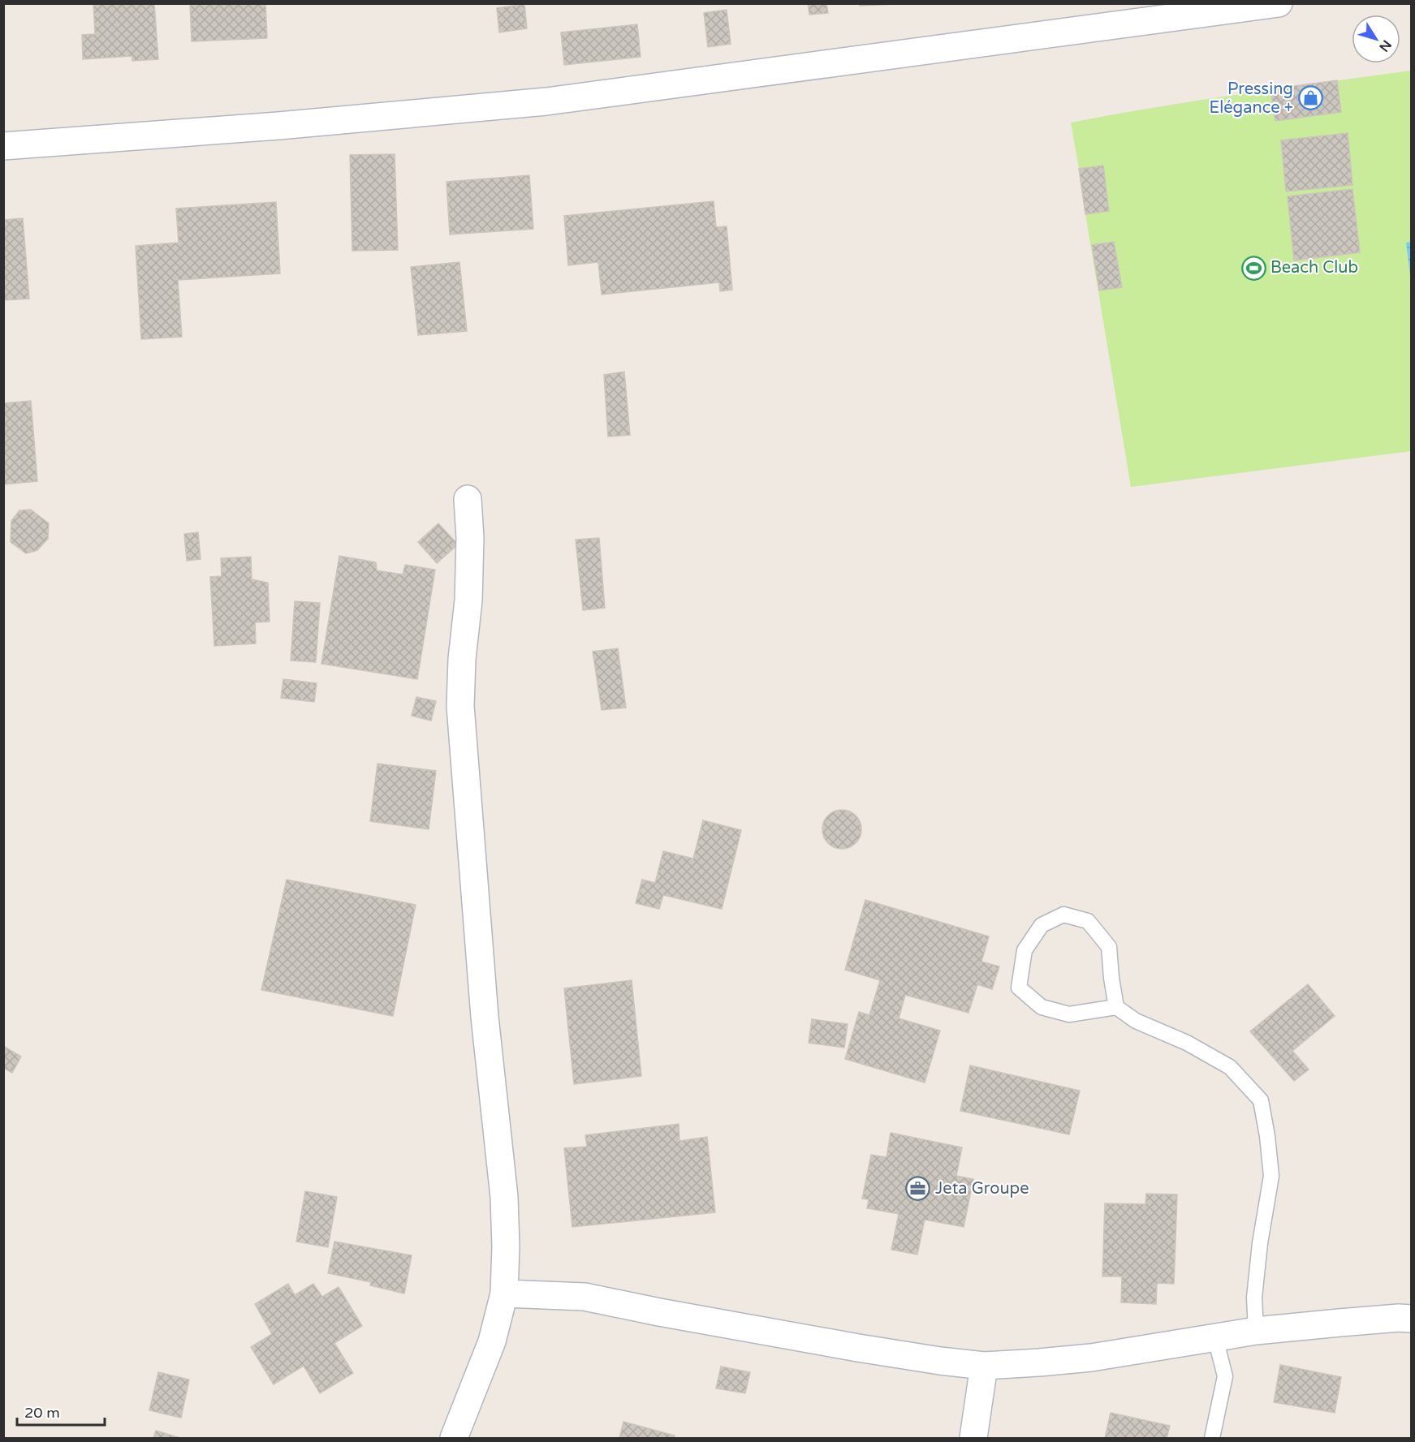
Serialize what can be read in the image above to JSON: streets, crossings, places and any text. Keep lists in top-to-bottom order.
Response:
{
  "places": {
    "shop": ["Pressing Elégance +"],
    "sports": ["Beach Club"],
    "office": ["Jeta Groupe"]
  },
  "scale_bar": "20 m",
  "north": "bottom right"
}
